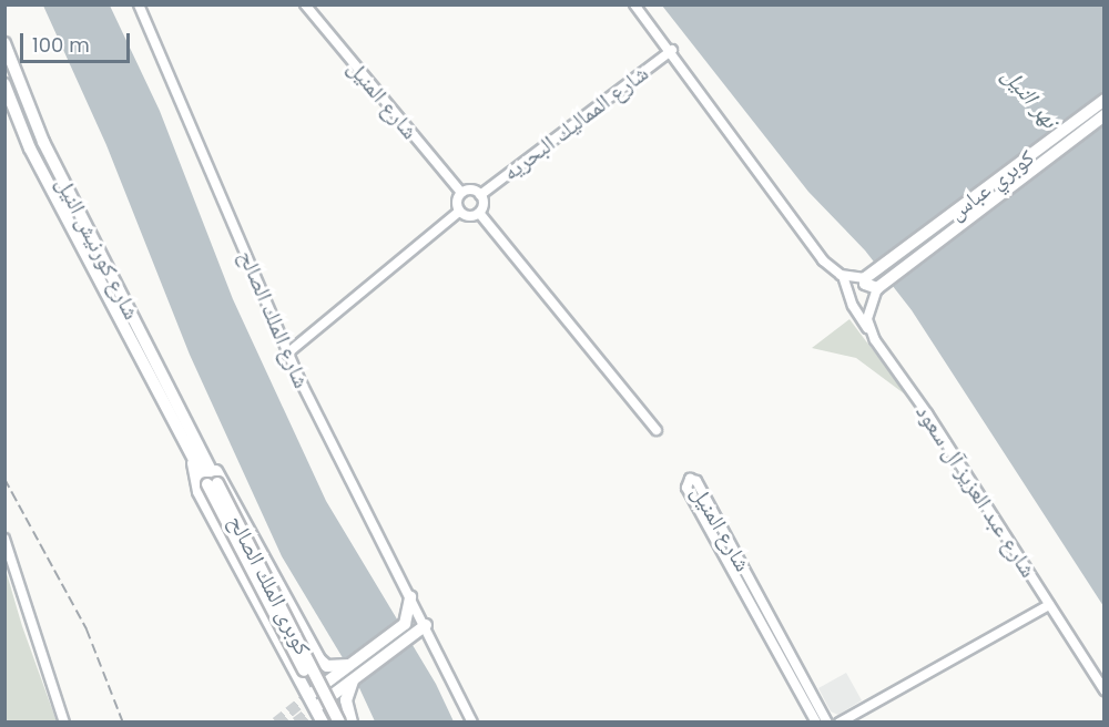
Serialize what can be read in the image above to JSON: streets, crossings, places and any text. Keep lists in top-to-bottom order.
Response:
{
  "streets": {
    "highway": ["كوبري عباس", "شارع كورنيش النيل", "كوبرى الملك الصالح"],
    "main road": [
      "شارع المنيل",
      "شارع المماليك البحريه",
      "شارع الملك الصالح",
      "شارع عبد العزيز آل سعود"
    ]
  },
  "crossings": [
    ["شارع المنيل", "شارع المماليك البحريه"],
    ["شارع كورنيش النيل", "كوبرى الملك الصالح"]
  ],
  "water": ["نهر النيل"],
  "scale_bar": "100 m"
}
